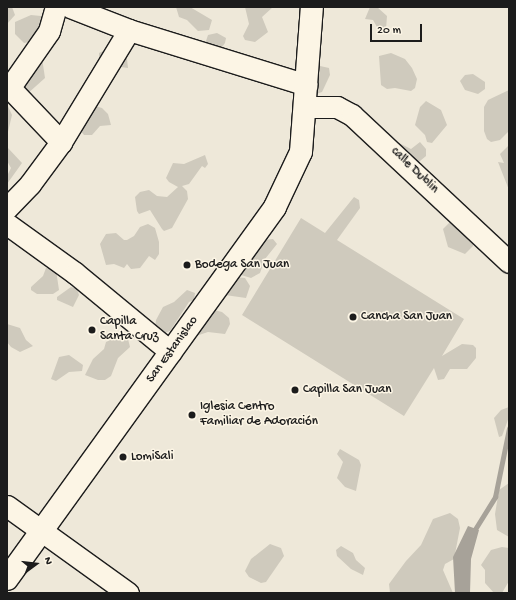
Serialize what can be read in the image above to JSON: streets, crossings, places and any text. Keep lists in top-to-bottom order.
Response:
{
  "streets": {
    "main road": ["San Estanislao"],
    "street": ["calle Dublin"]
  },
  "crossings": [
    ["calle Dublin", "San Estanislao"]
  ],
  "places": [
    "Bodega San Juan",
    "Cancha San Juan",
    "Capilla Santa Cruz",
    "Capilla San Juan",
    "Iglesia Centro Familiar de Adoración",
    "LomiSali"
  ],
  "scale_bar": "20 m",
  "north": "right"
}
